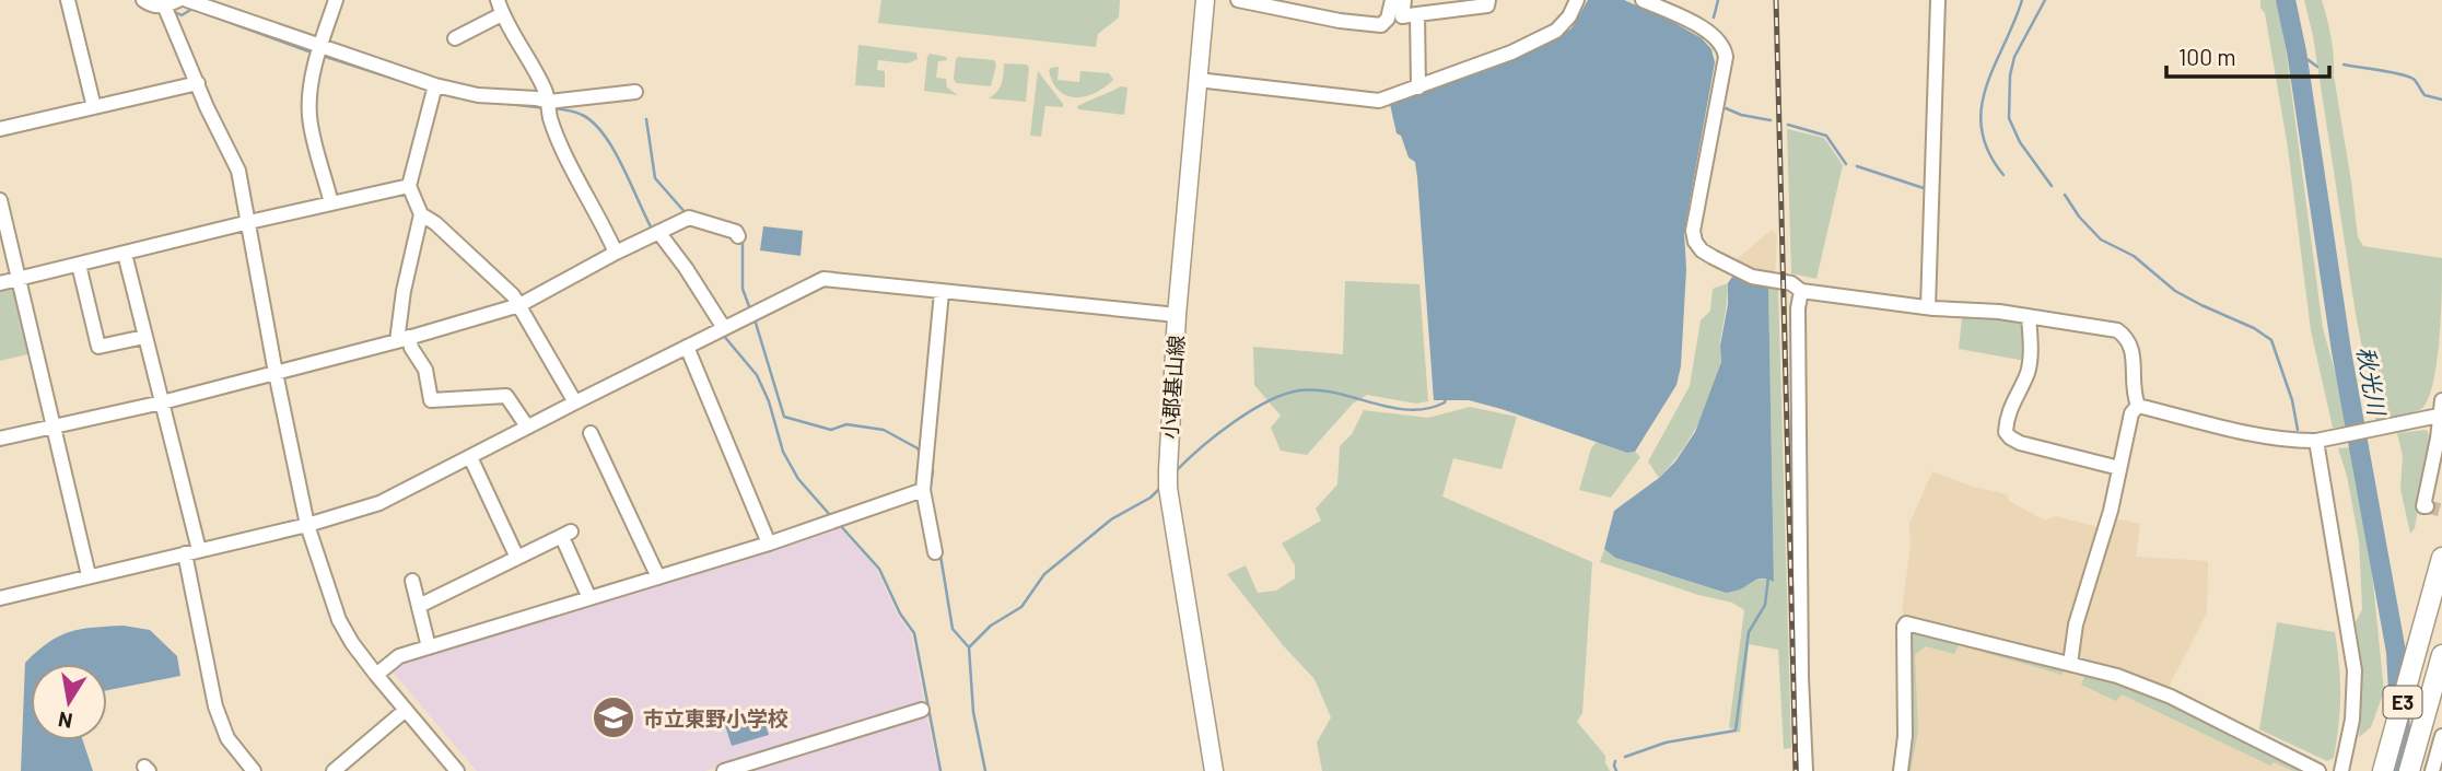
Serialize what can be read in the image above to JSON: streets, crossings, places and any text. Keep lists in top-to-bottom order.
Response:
{
  "streets": {
    "highway": ["E3"],
    "main road": ["小郡基山線"]
  },
  "water": ["秋光川"],
  "places": {
    "school or university": ["市立東野小学校"]
  },
  "scale_bar": "100 m",
  "north": "bottom"
}
